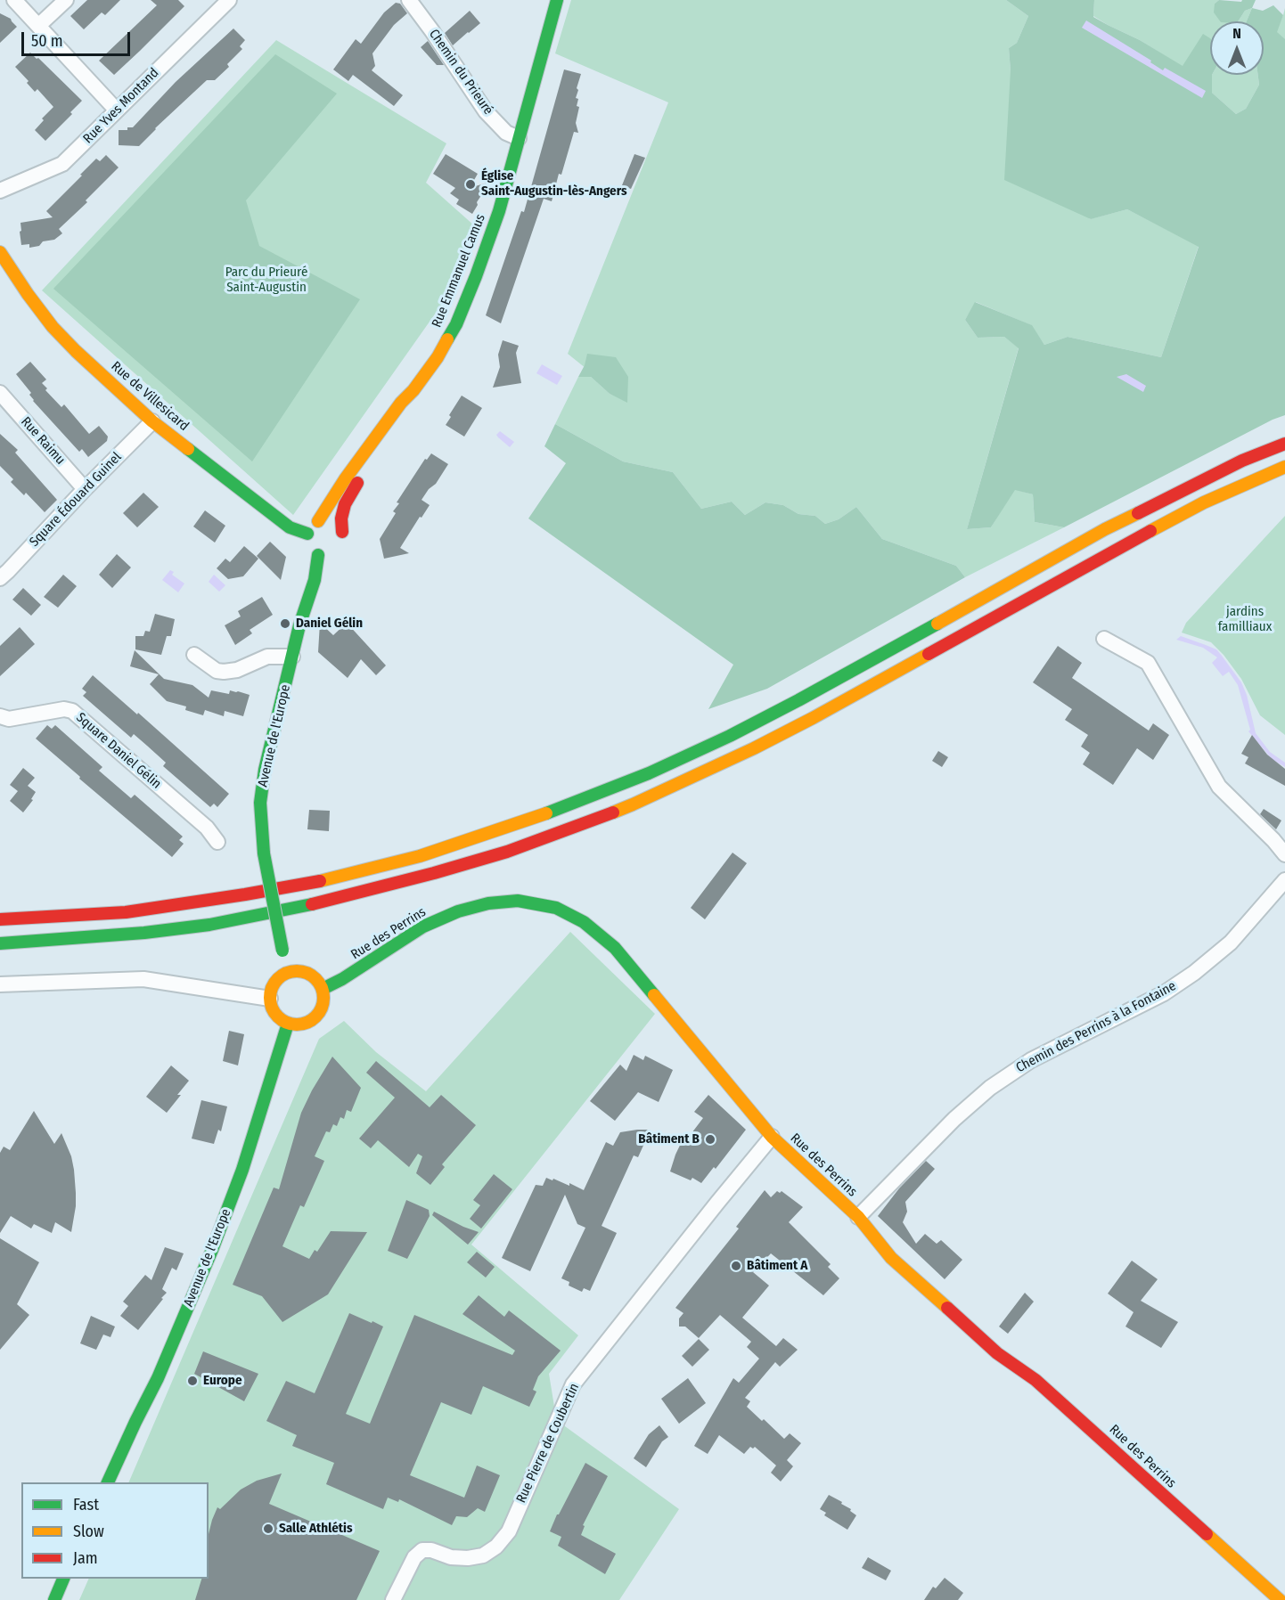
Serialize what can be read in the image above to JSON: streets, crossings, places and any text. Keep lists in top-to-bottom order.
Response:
{
  "streets": {
    "main road": [
      "Rue Emmanuel Camus",
      "Rue de Villesicard",
      "Avenue de l'Europe",
      "Rue des Perrins"
    ],
    "street": [
      "Chemin du Prieuré",
      "Rue Yves Montand",
      "Rue Raimu",
      "Square Édouard Guinel",
      "Square Daniel Gélin",
      "Chemin des Perrins à la Fontaine",
      "Rue Pierre de Coubertin"
    ]
  },
  "crossings": [
    ["Chemin du Prieuré", "Rue Emmanuel Camus"],
    ["Rue Emmanuel Camus", "Rue de Villesicard"],
    ["Rue de Villesicard", "Square Édouard Guinel"],
    ["Rue Raimu", "Square Édouard Guinel"],
    ["Avenue de l'Europe", "Rue des Perrins"],
    ["Rue des Perrins", "Chemin des Perrins à la Fontaine"],
    ["Rue des Perrins", "Rue Pierre de Coubertin"]
  ],
  "parks": ["Parc du Prieuré Saint-Augustin", "jardins familliaux"],
  "places": [
    "Église Saint-Augustin-lès-Angers",
    "Daniel Gélin",
    "Bâtiment B",
    "Bâtiment A",
    "Europe",
    "Salle Athlétis"
  ],
  "legend": ["Fast", "Slow", "Jam"],
  "scale_bar": "50 m",
  "north": "top"
}
